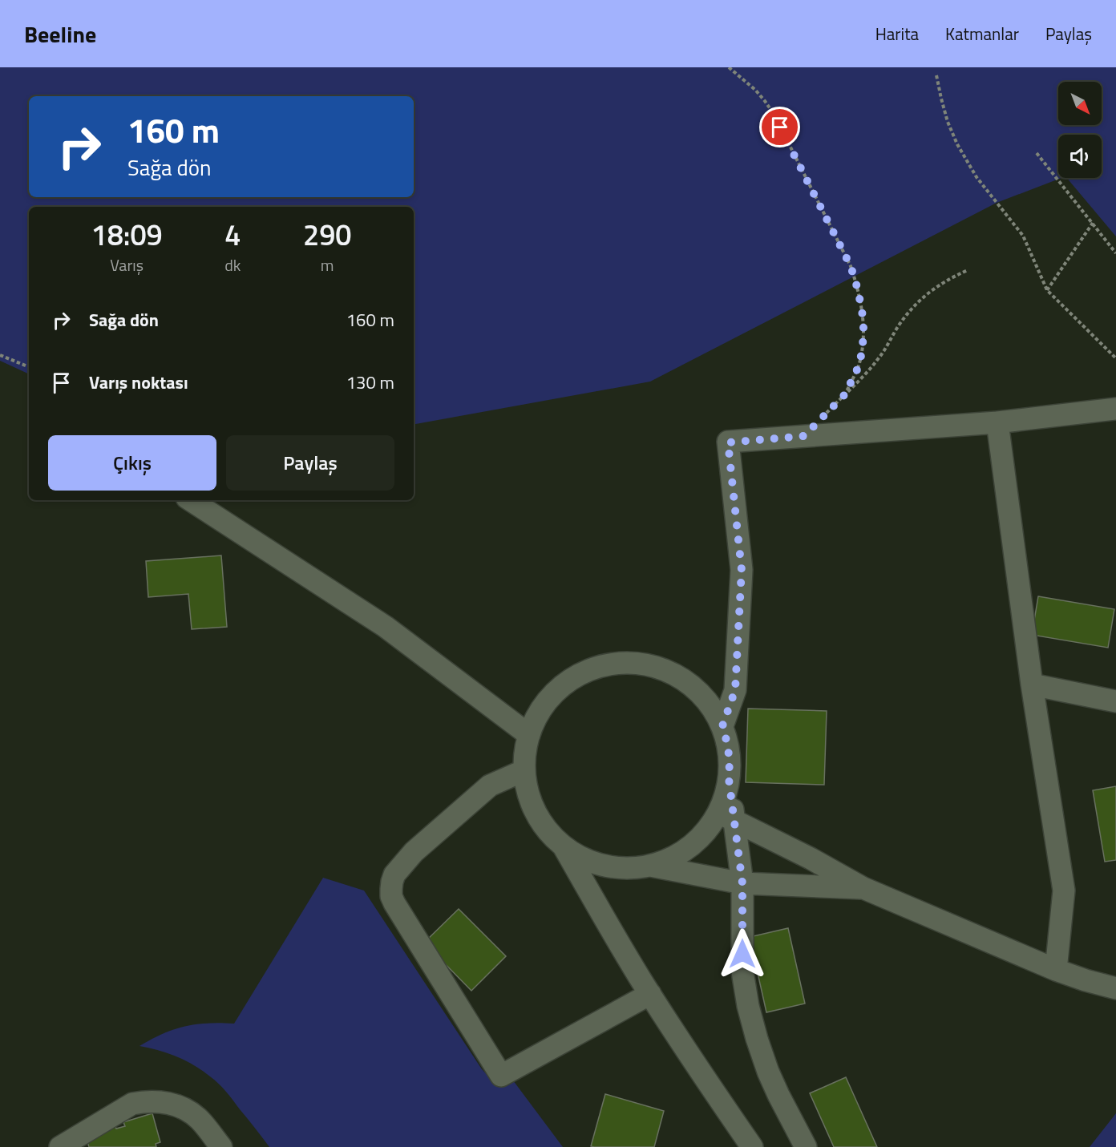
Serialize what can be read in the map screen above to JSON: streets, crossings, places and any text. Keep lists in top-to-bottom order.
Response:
{
  "north": "bottom right",
  "page": {
    "header": "Beeline",
    "nav": ["Harita", "Katmanlar", "Paylaş"],
    "turn": ["160 m", "Sağa dön"],
    "eta": [
      "18:09",
      "Varış",
      "4",
      "dk",
      "290",
      "m"
    ],
    "list": [
      {
        "name": "Sağa dön",
        "value": "160 m"
      },
      {
        "name": "Varış noktası",
        "value": "130 m"
      }
    ],
    "buttons": ["Çıkış", "Paylaş"]
  }
}
